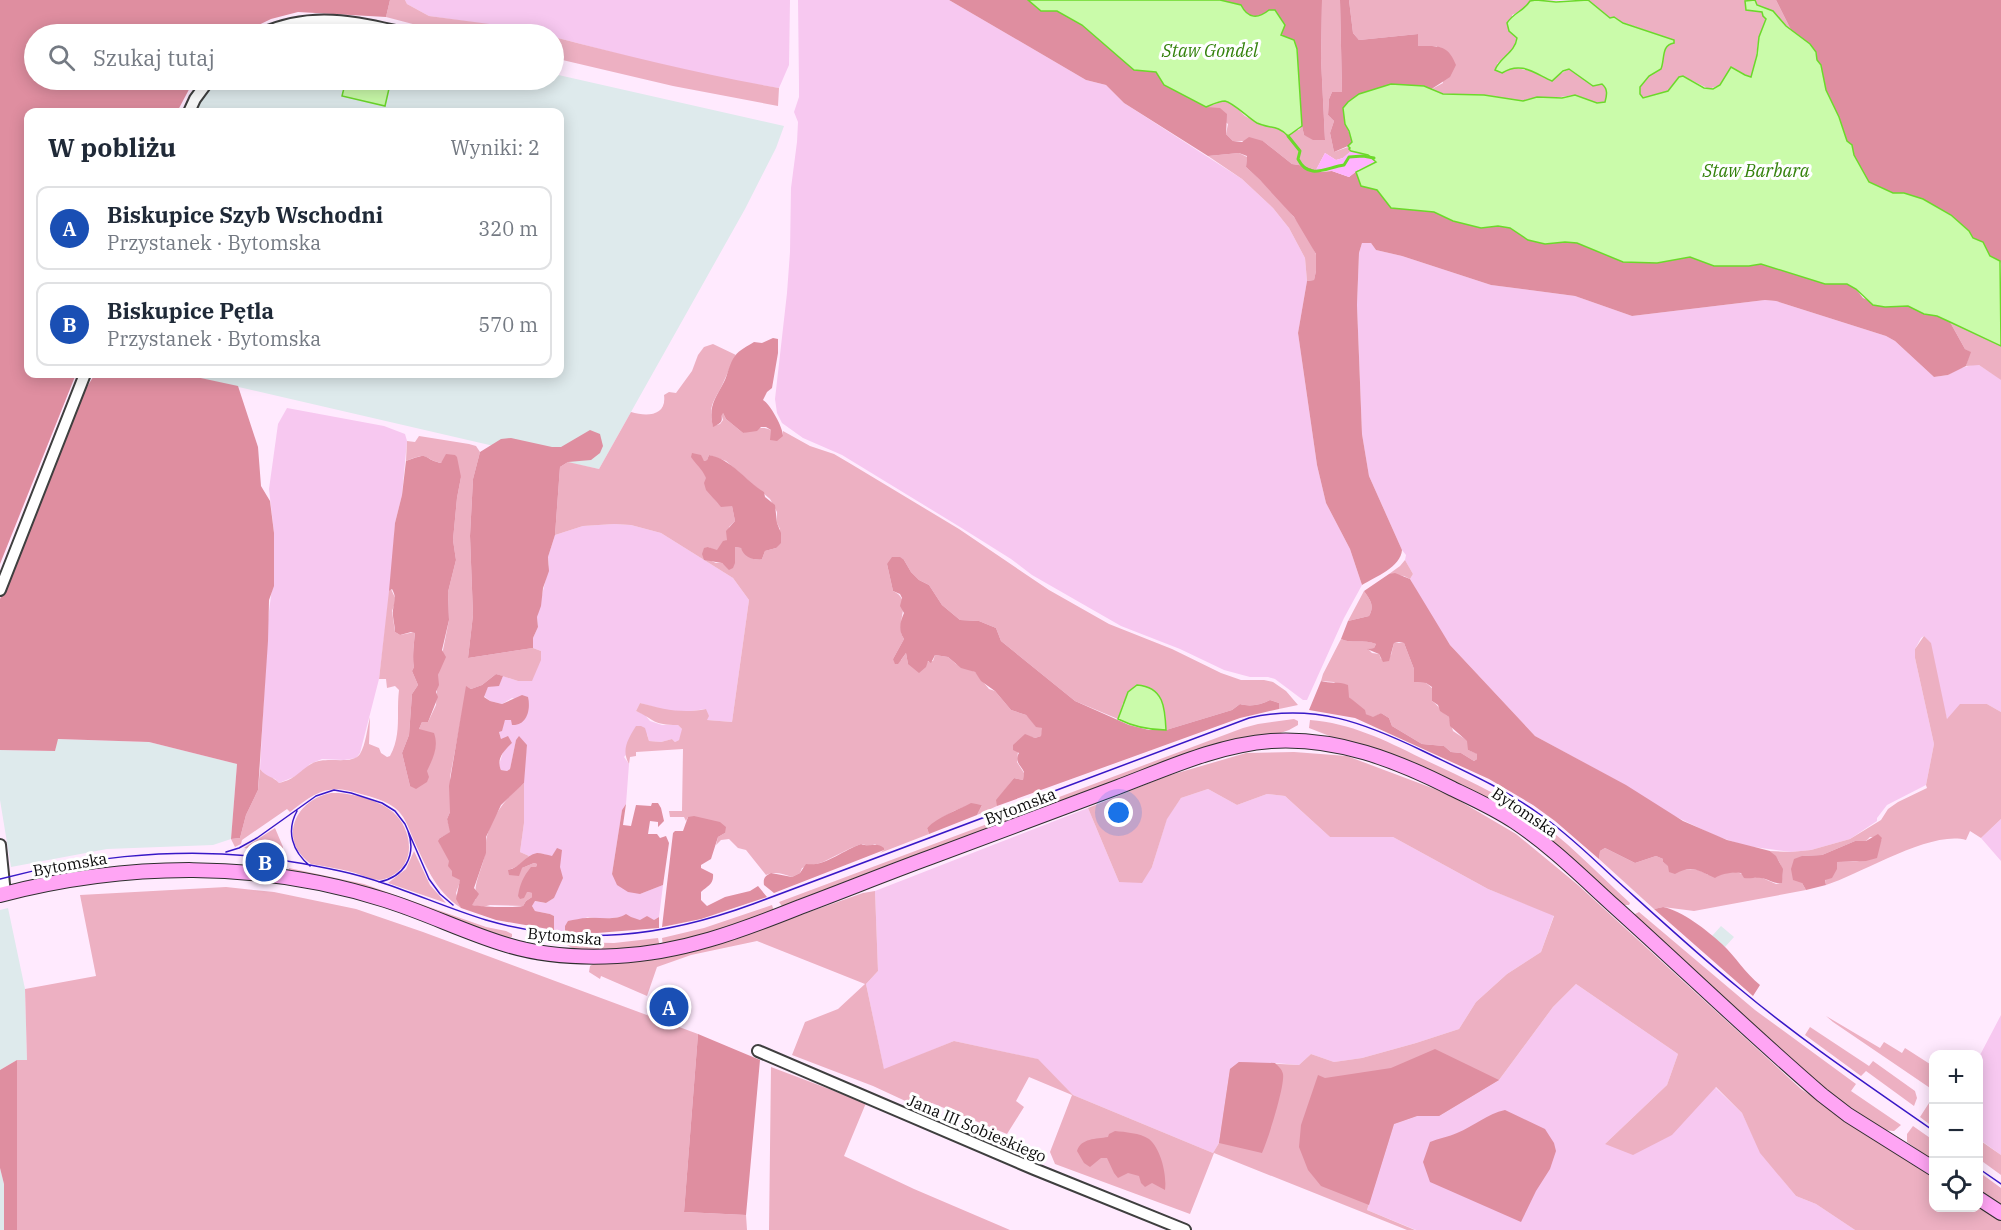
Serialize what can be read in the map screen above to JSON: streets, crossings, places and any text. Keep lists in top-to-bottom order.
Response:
{
  "streets": {
    "street": ["Bytomska", "Jana III Sobieskiego"]
  },
  "water": ["Staw Gondel", "Staw Barbara"],
  "page": {
    "search": "Szukaj tutaj",
    "heading": ["W pobliżu", "Wyniki: 2"],
    "list": [
      {
        "mark": "A",
        "name": "Biskupice Szyb Wschodni",
        "note": "Przystanek · Bytomska",
        "value": "320 m"
      },
      {
        "mark": "B",
        "name": "Biskupice Pętla",
        "note": "Przystanek · Bytomska",
        "value": "570 m"
      }
    ],
    "pins": ["B", "A"],
    "map_buttons": ["+", "−"]
  }
}
